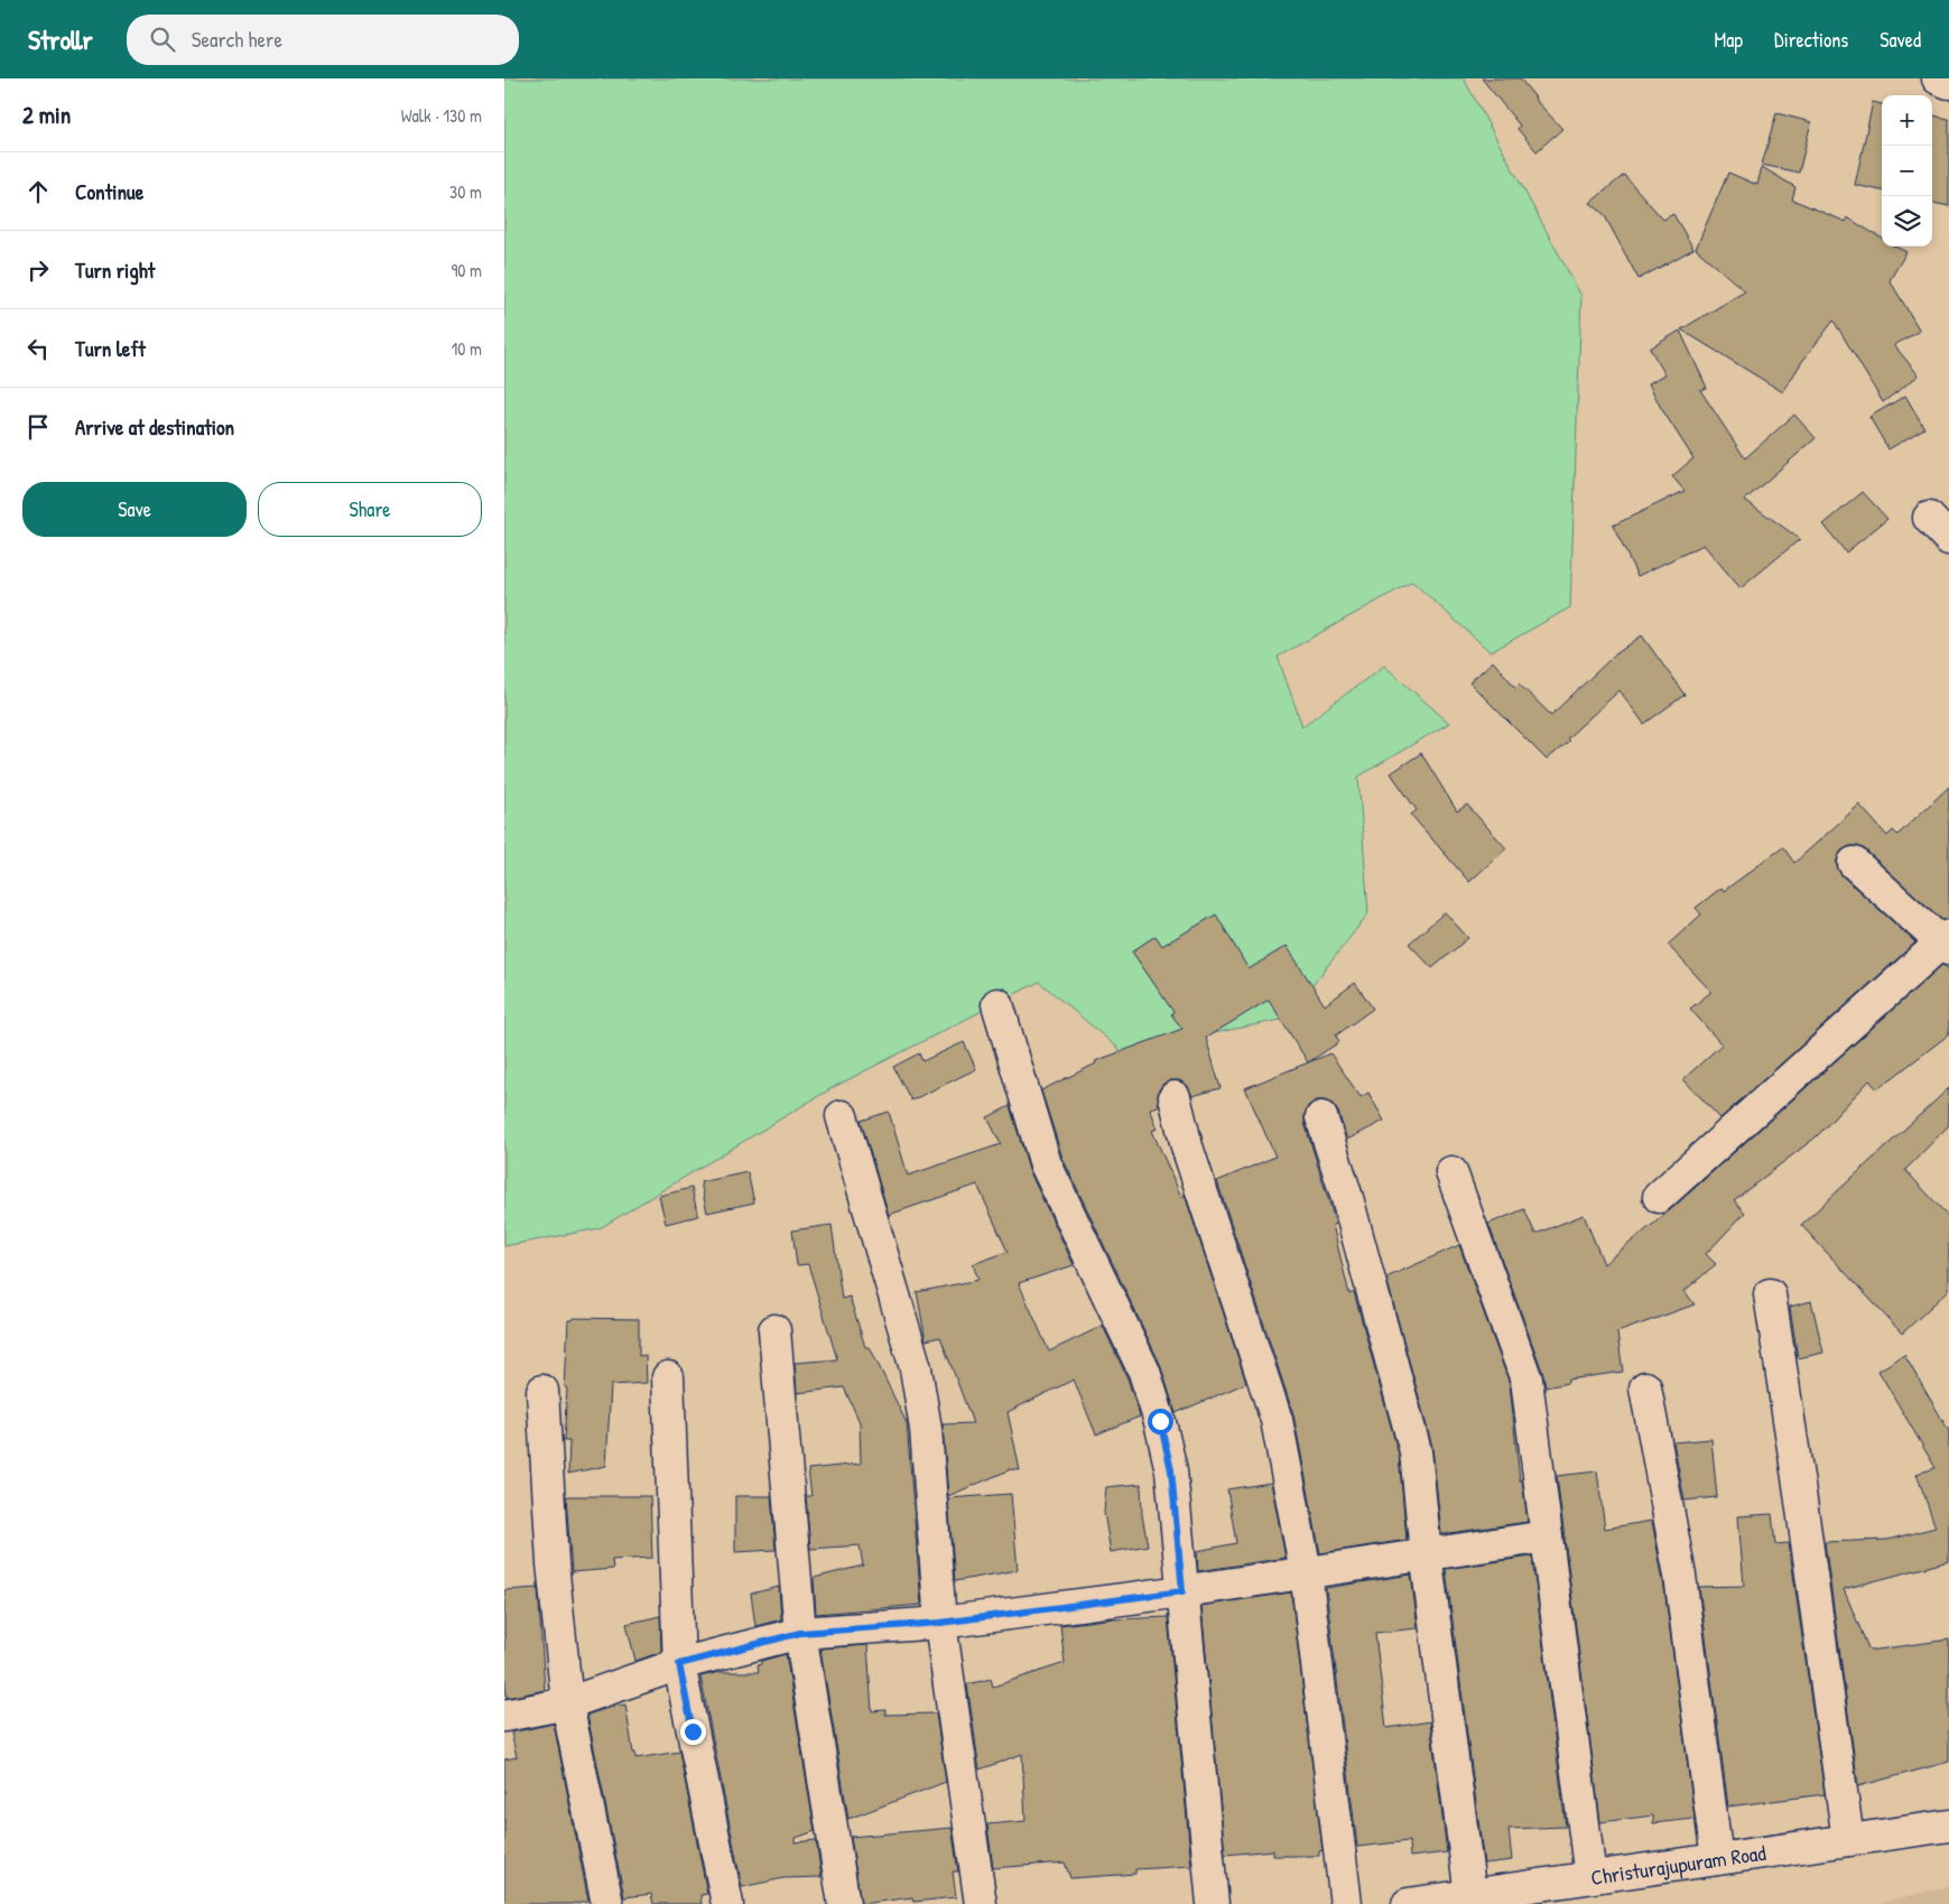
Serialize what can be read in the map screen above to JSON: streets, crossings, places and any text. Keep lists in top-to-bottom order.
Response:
{
  "streets": {
    "street": ["Christurajupuram Road"]
  },
  "page": {
    "header": "Strollr",
    "search": "Search here",
    "nav": ["Map", "Directions", "Saved"],
    "heading": ["2 min", "Walk · 130 m"],
    "map_buttons": ["+", "−"],
    "list": [
      ["Continue", "30 m"],
      ["Turn right", "90 m"],
      ["Turn left", "10 m"],
      "Arrive at destination"
    ],
    "buttons": ["Save", "Share"]
  }
}
